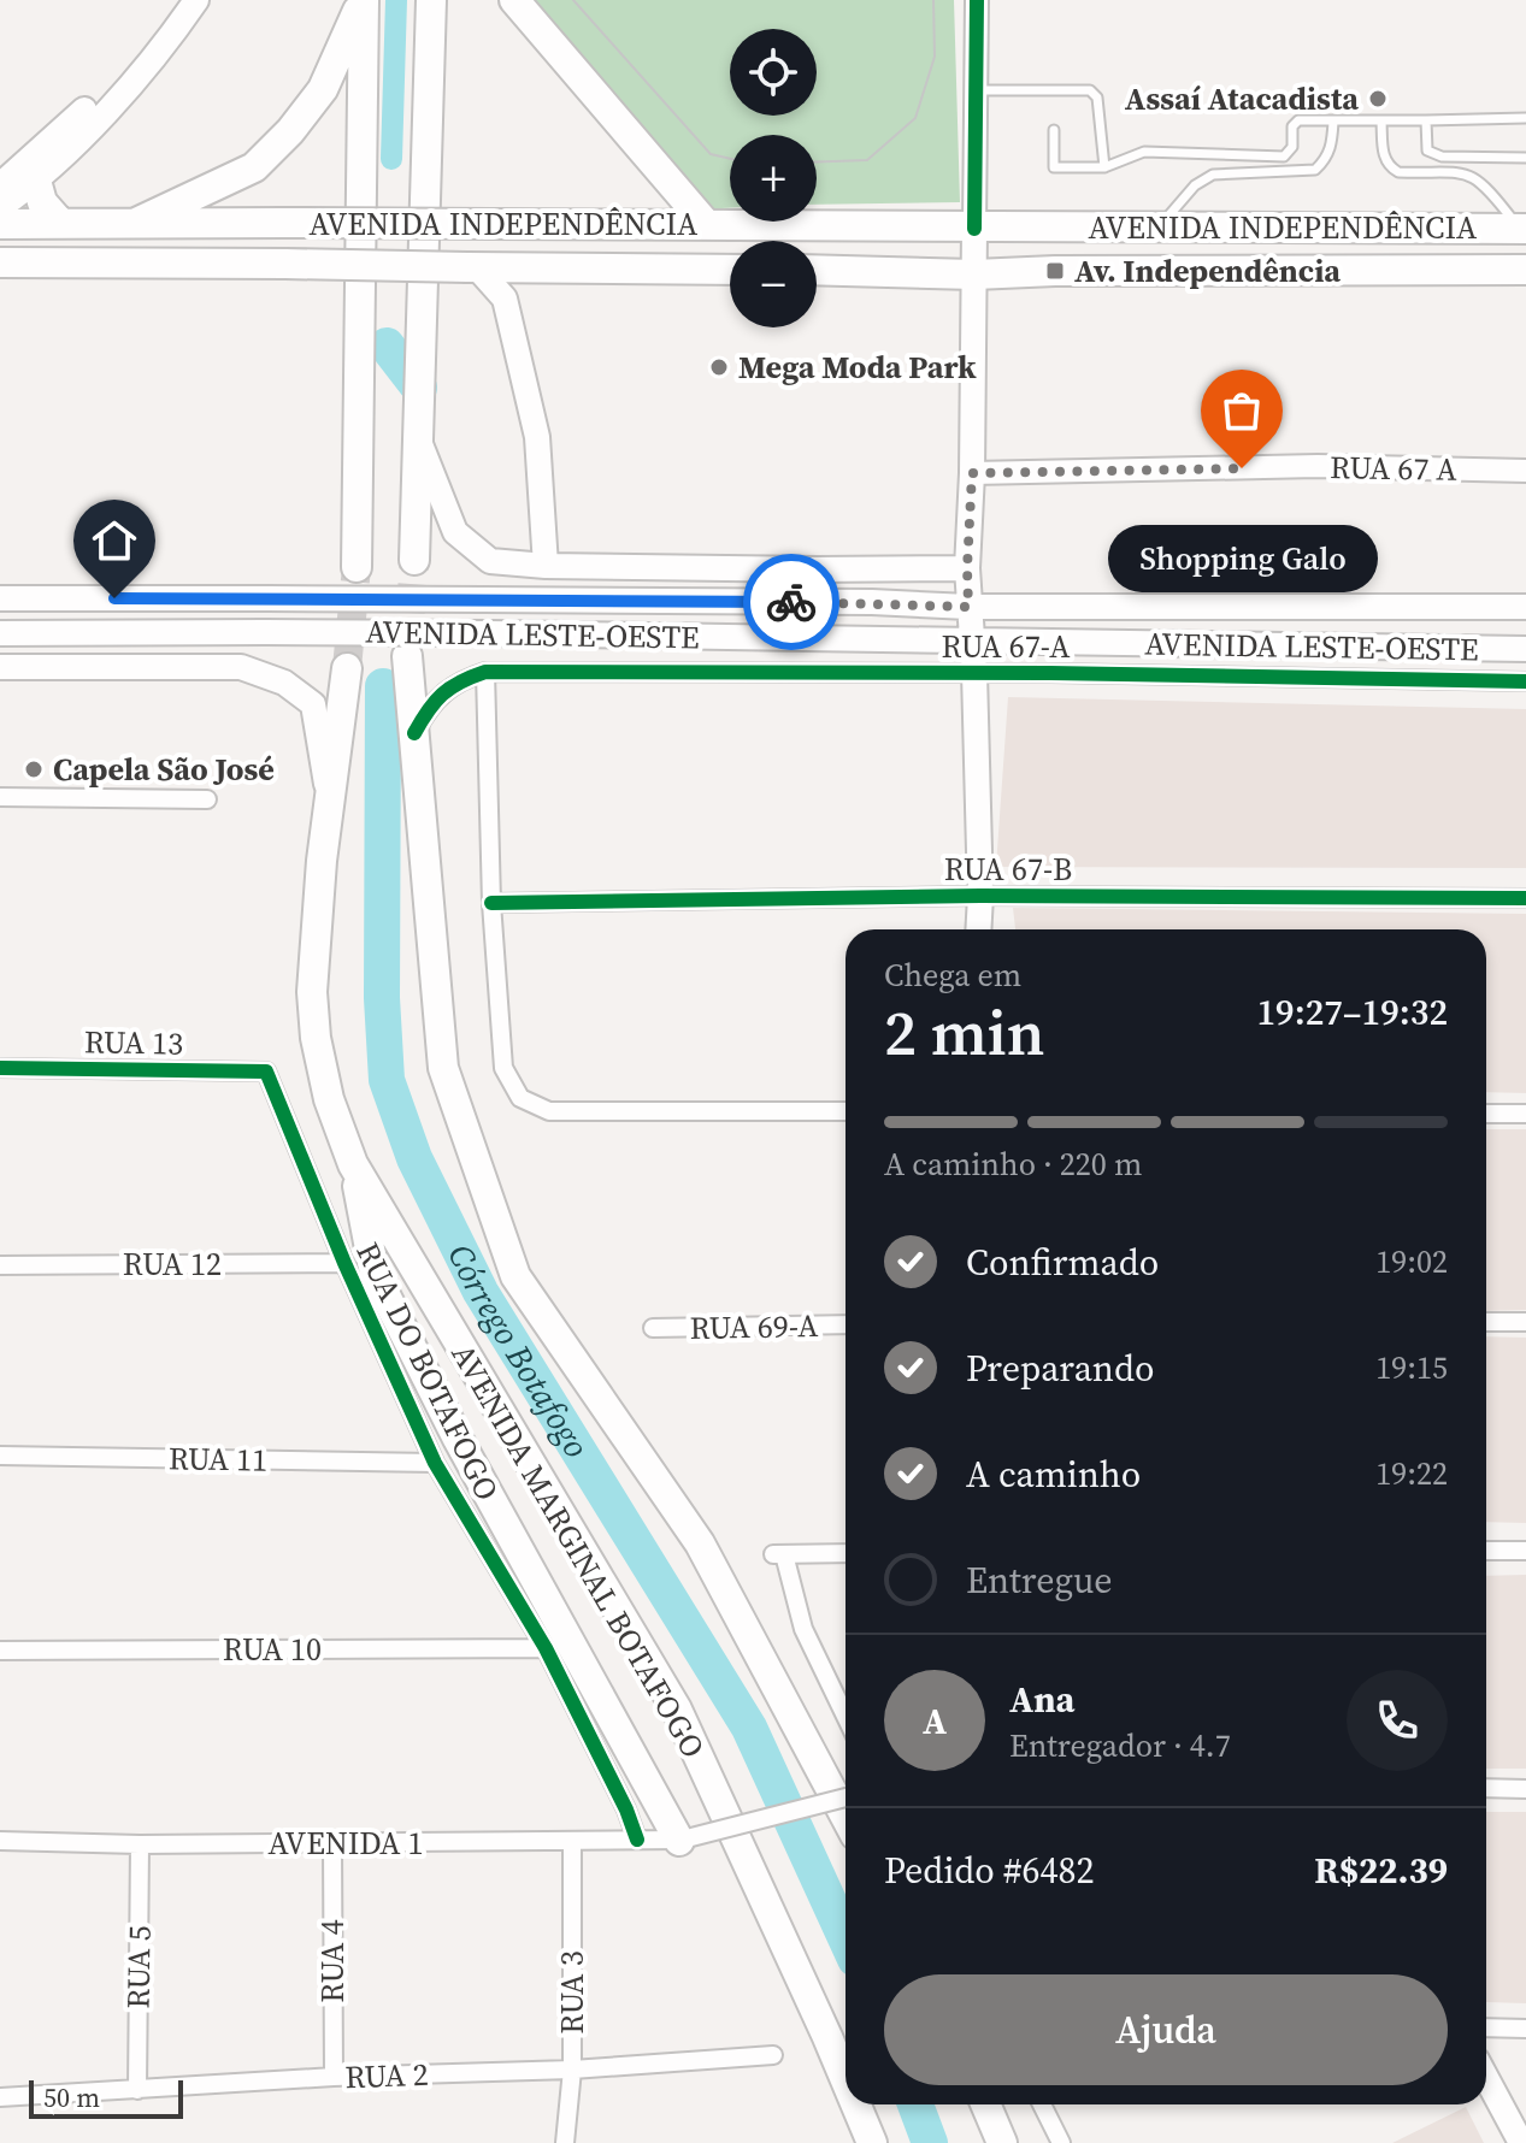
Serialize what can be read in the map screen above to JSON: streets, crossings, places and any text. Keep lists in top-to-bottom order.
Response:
{
  "streets": {
    "main road": ["AVENIDA INDEPENDÊNCIA", "AVENIDA LESTE-OESTE", "AVENIDA MARGINAL BOTAFOGO"],
    "street": [
      "RUA 67 A",
      "RUA 67-A",
      "RUA 67-B",
      "RUA 13",
      "RUA 12",
      "RUA 69-A",
      "RUA DO BOTAFOGO",
      "RUA 11",
      "RUA 10",
      "AVENIDA 1",
      "RUA 4",
      "RUA 5",
      "RUA 3",
      "RUA 2"
    ]
  },
  "crossings": [
    ["RUA 13", "RUA DO BOTAFOGO"],
    ["RUA 12", "RUA DO BOTAFOGO"],
    ["RUA DO BOTAFOGO", "RUA 11"],
    ["RUA DO BOTAFOGO", "RUA 10"],
    ["RUA DO BOTAFOGO", "AVENIDA 1"],
    ["AVENIDA 1", "RUA 4"],
    ["AVENIDA 1", "RUA 5"],
    ["AVENIDA 1", "RUA 3"],
    ["RUA 4", "RUA 2"],
    ["RUA 5", "RUA 2"],
    ["RUA 3", "RUA 2"]
  ],
  "water": ["Córrego Botafogo"],
  "places": {
    "other": [
      "Assaí Atacadista",
      "Mega Moda Park",
      "Shopping Galo",
      "Capela São José"
    ],
    "transit": ["Av. Independência"]
  },
  "scale_bar": "50 m",
  "page": {
    "map_buttons": ["+", "−"],
    "bubble": "Shopping Galo",
    "heading": ["2 min", "Chega em", "19:27–19:32"],
    "panel": [
      "Ana",
      "Entregador · 4.7",
      "Pedido #6482",
      "R$22.39"
    ],
    "bar": "A caminho · 220 m",
    "list": [
      ["Confirmado", "19:02"],
      ["Preparando", "19:15"],
      ["A caminho", "19:22"],
      "Entregue"
    ],
    "round": "A",
    "buttons": "Ajuda",
    "scale": "50 m"
  }
}
